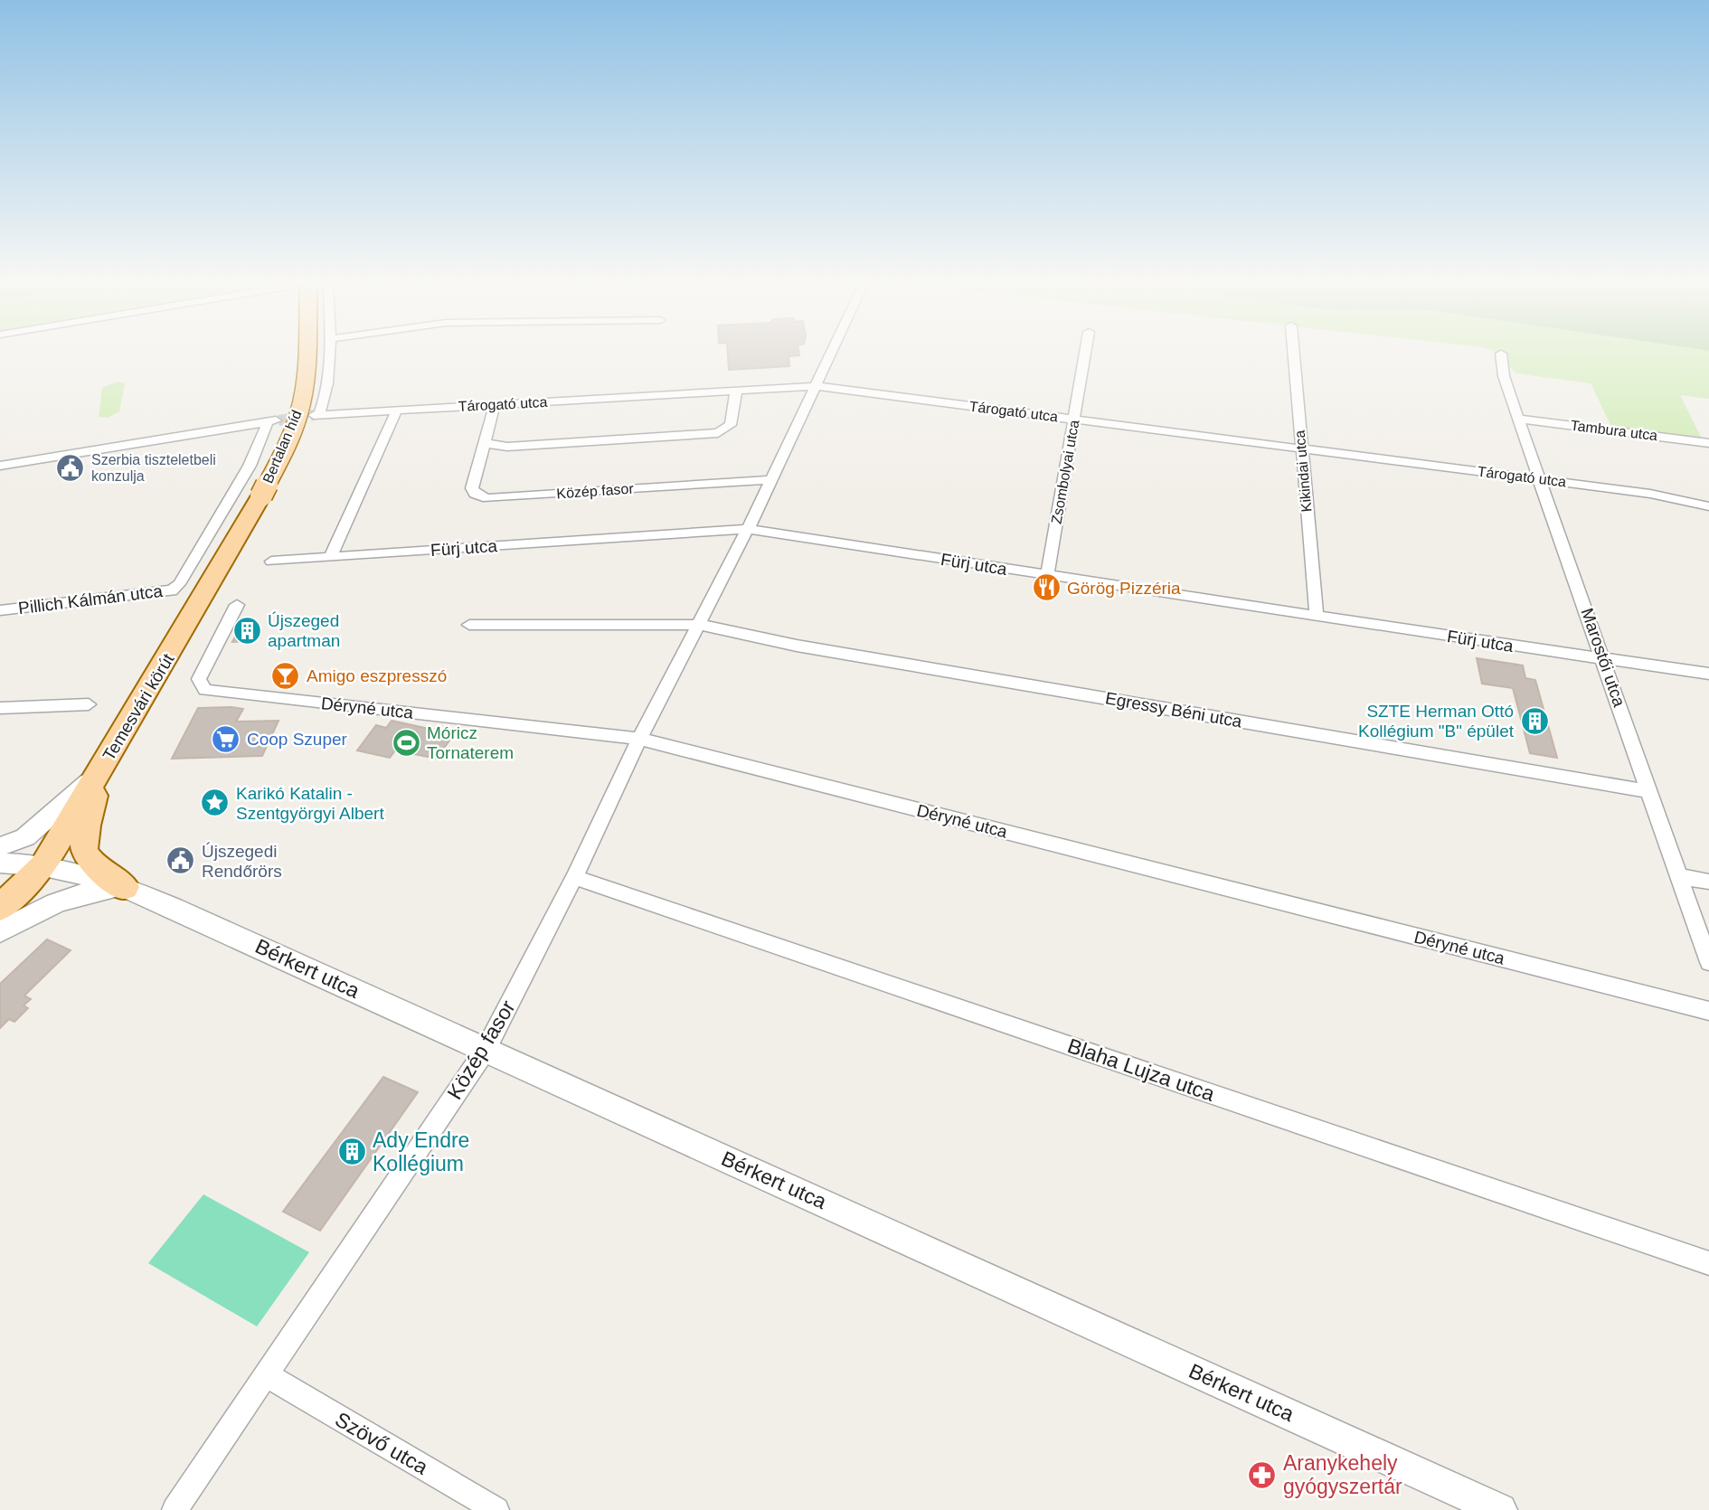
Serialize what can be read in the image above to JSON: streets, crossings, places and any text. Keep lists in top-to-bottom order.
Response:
{
  "streets": {
    "main road": ["Bertalan híd", "Temesvári körút"],
    "street": [
      "Tárogató utca",
      "Tambura utca",
      "Kikindai utca",
      "Zsombolyai utca",
      "Közép fasor",
      "Fürj utca",
      "Pillich Kálmán utca",
      "Marostői utca",
      "Déryné utca",
      "Egressy Béni utca",
      "Bérkert utca",
      "Blaha Lujza utca",
      "Szövő utca"
    ]
  },
  "crossings": [
    ["Tárogató utca", "Kikindai utca"],
    ["Tárogató utca", "Zsombolyai utca"],
    ["Tárogató utca", "Közép fasor"],
    ["Tárogató utca", "Marostői utca"],
    ["Tambura utca", "Marostői utca"],
    ["Bertalan híd", "Temesvári körút"],
    ["Kikindai utca", "Fürj utca"],
    ["Zsombolyai utca", "Fürj utca"],
    ["Közép fasor", "Fürj utca"],
    ["Közép fasor", "Déryné utca"],
    ["Közép fasor", "Egressy Béni utca"],
    ["Közép fasor", "Bérkert utca"],
    ["Közép fasor", "Blaha Lujza utca"],
    ["Közép fasor", "Szövő utca"],
    ["Fürj utca", "Marostői utca"],
    ["Marostői utca", "Egressy Béni utca"],
    ["Temesvári körút", "Bérkert utca"]
  ],
  "places": {
    "public building": ["Szerbia tiszteletbeli konzulja", "Újszegedi Rendőrörs"],
    "restaurant": ["Görög Pizzéria"],
    "building": ["Újszeged apartman", "SZTE Herman Ottó Kollégium \"B\" épület", "Ady Endre Kollégium"],
    "bar": ["Amigo eszpresszó"],
    "supermarket": ["Coop Szuper"],
    "sports": ["Móricz Tornaterem"],
    "place": ["Karikó Katalin - Szentgyörgyi Albert"],
    "pharmacy": ["Aranykehely gyógyszertár"]
  }
}
